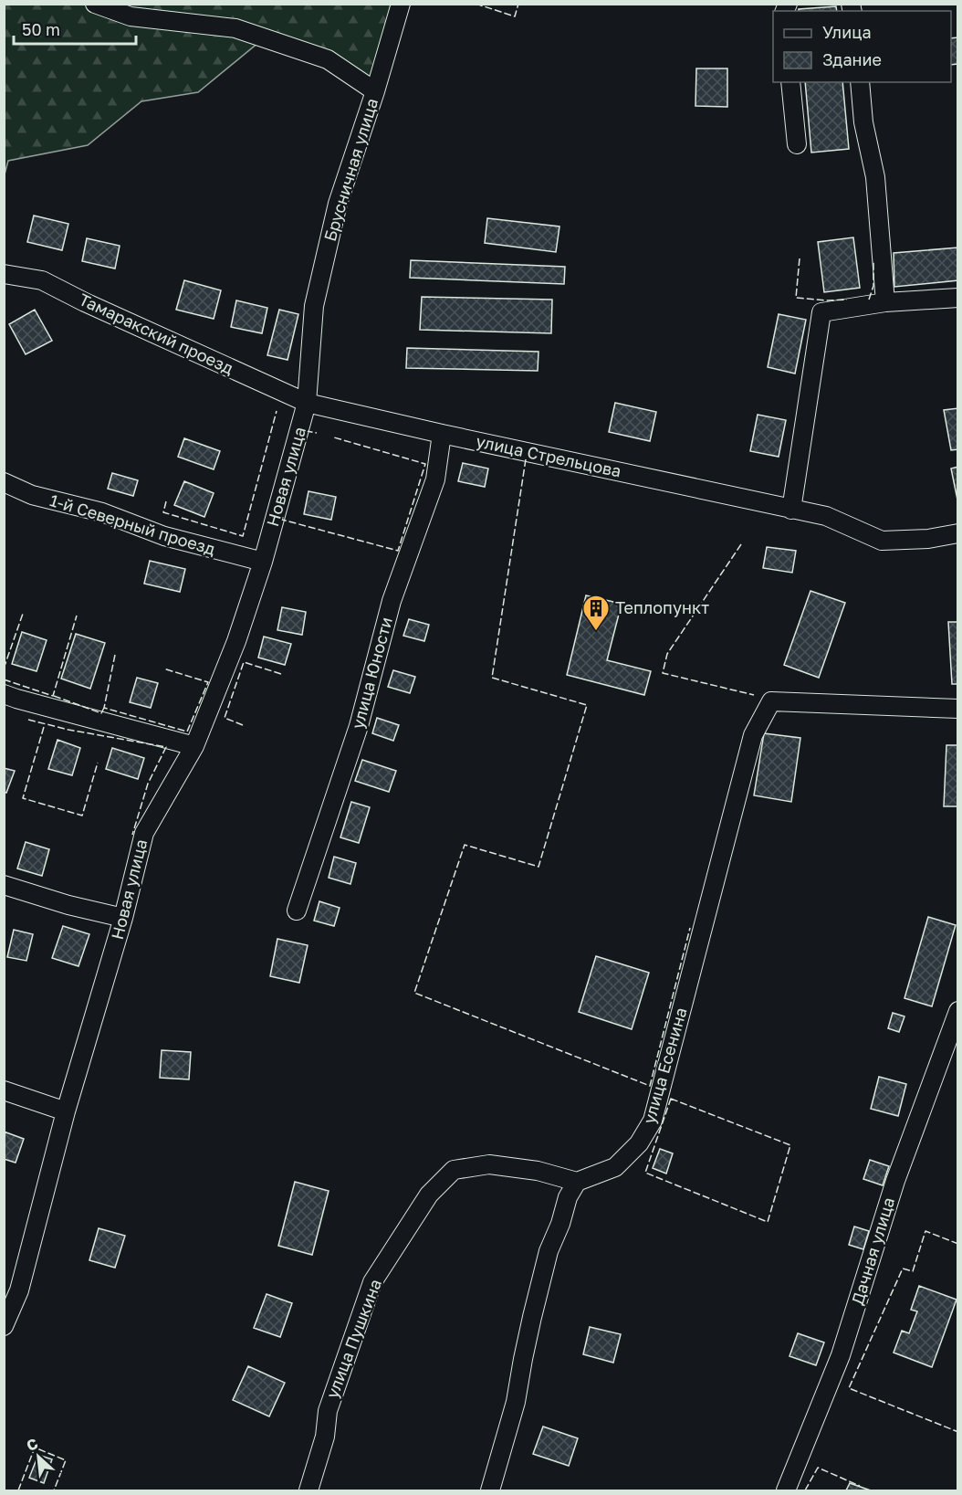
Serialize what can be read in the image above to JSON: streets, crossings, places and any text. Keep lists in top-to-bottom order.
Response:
{
  "streets": {
    "street": [
      "Брусничная улица",
      "Тамаракский проезд",
      "улица Стрельцова",
      "Новая улица",
      "1-й Северный проезд",
      "улица Юности",
      "улица Есенина",
      "Дачная улица",
      "улица Пушкина"
    ]
  },
  "crossings": [
    ["Брусничная улица", "Тамаракский проезд"],
    ["Брусничная улица", "улица Стрельцова"],
    ["Брусничная улица", "Новая улица"],
    ["Тамаракский проезд", "улица Стрельцова"],
    ["Тамаракский проезд", "Новая улица"],
    ["улица Стрельцова", "Новая улица"],
    ["улица Стрельцова", "улица Юности"],
    ["Новая улица", "1-й Северный проезд"],
    ["улица Есенина", "улица Пушкина"]
  ],
  "places": {
    "building": ["Теплопункт"]
  },
  "legend": ["Улица", "Здание"],
  "scale_bar": "50 m",
  "north": "top left"
}
